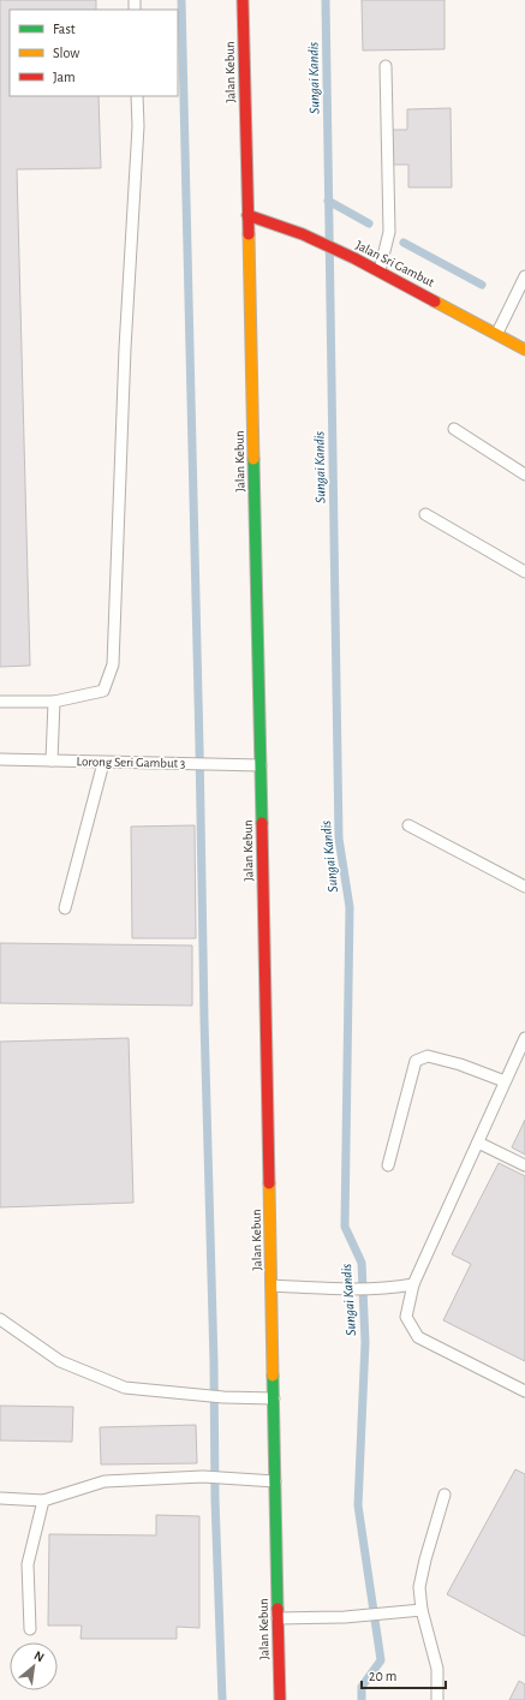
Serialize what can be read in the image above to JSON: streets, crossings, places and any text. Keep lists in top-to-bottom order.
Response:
{
  "streets": {
    "main road": ["Jalan Kebun", "Jalan Sri Gambut"],
    "lane": ["Lorong Seri Gambut 3"]
  },
  "crossings": [
    ["Jalan Kebun", "Jalan Sri Gambut"],
    ["Jalan Kebun", "Lorong Seri Gambut 3"]
  ],
  "water": ["Sungai Kandis"],
  "legend": ["Fast", "Slow", "Jam"],
  "scale_bar": "20 m",
  "north": "top right"
}
